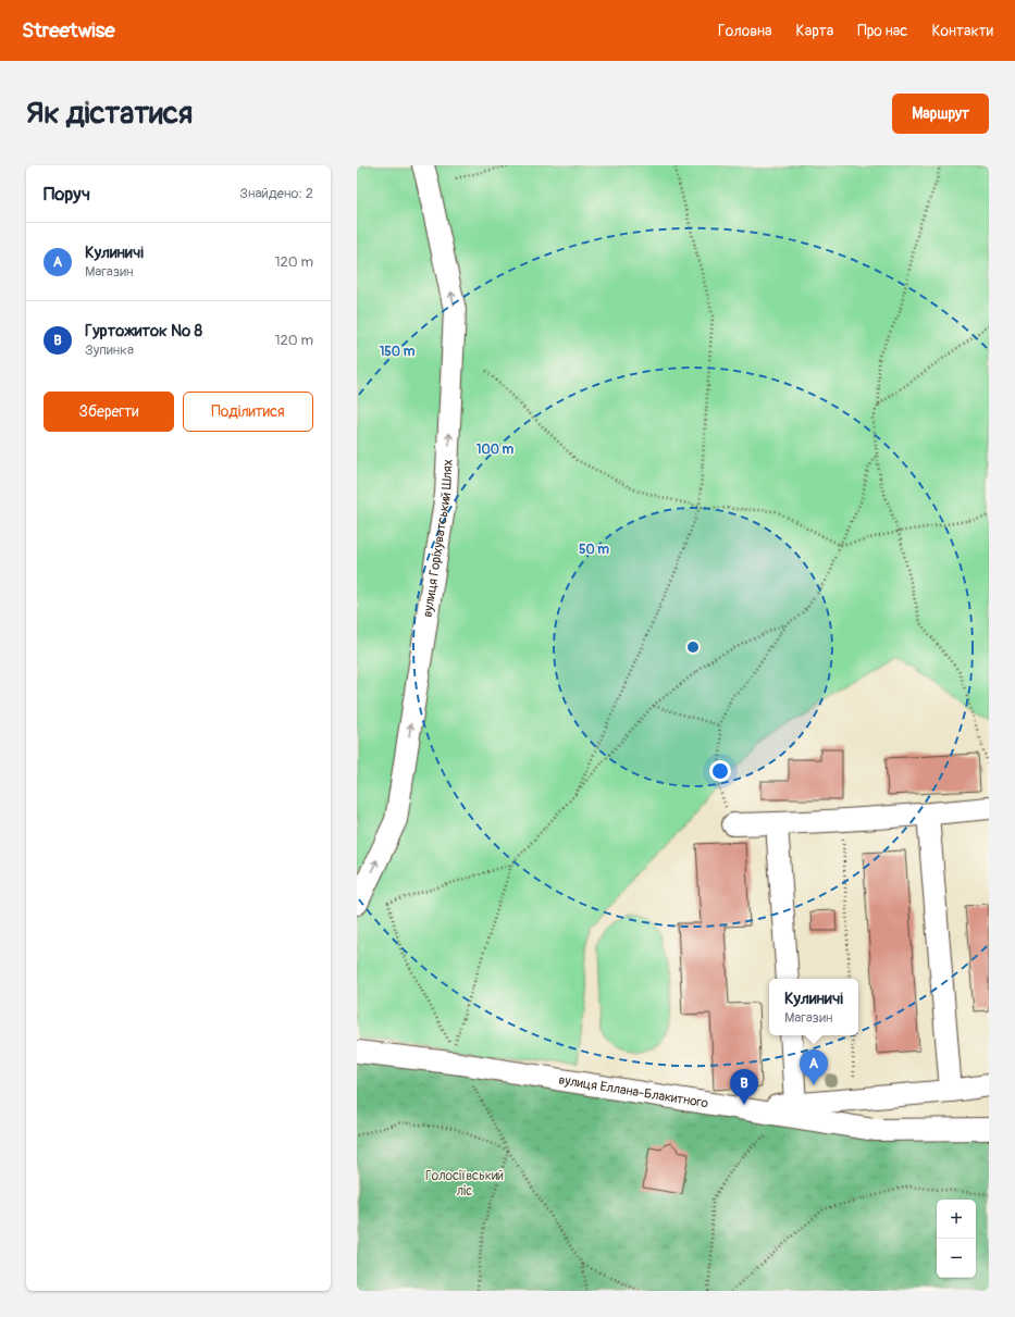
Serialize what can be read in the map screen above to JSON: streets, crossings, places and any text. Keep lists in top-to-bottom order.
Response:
{
  "streets": {
    "street": ["вулиця Горіхуватський Шлях", "вулиця Еллана-Блакитного"]
  },
  "one_way": ["вулиця Горіхуватський Шлях"],
  "parks": ["Голосіївський ліс"],
  "page": {
    "header": "Streetwise",
    "nav": [
      "Головна",
      "Карта",
      "Про нас",
      "Контакти"
    ],
    "buttons": [
      "Маршрут",
      ["Зберегти", "Поділитися"]
    ],
    "title": "Як дістатися",
    "heading": ["Поруч", "Знайдено: 2"],
    "list": [
      {
        "mark": "A",
        "name": "Кулиничі",
        "note": "Магазин",
        "value": "120 m"
      },
      {
        "mark": "B",
        "name": "Гуртожиток № 8",
        "note": "Зупинка",
        "value": "120 m"
      }
    ],
    "popup": ["Кулиничі", "Магазин"],
    "pins": ["A", "B"],
    "map_buttons": ["+", "−"]
  },
  "rings": ["150 m", "100 m", "50 m"]
}
